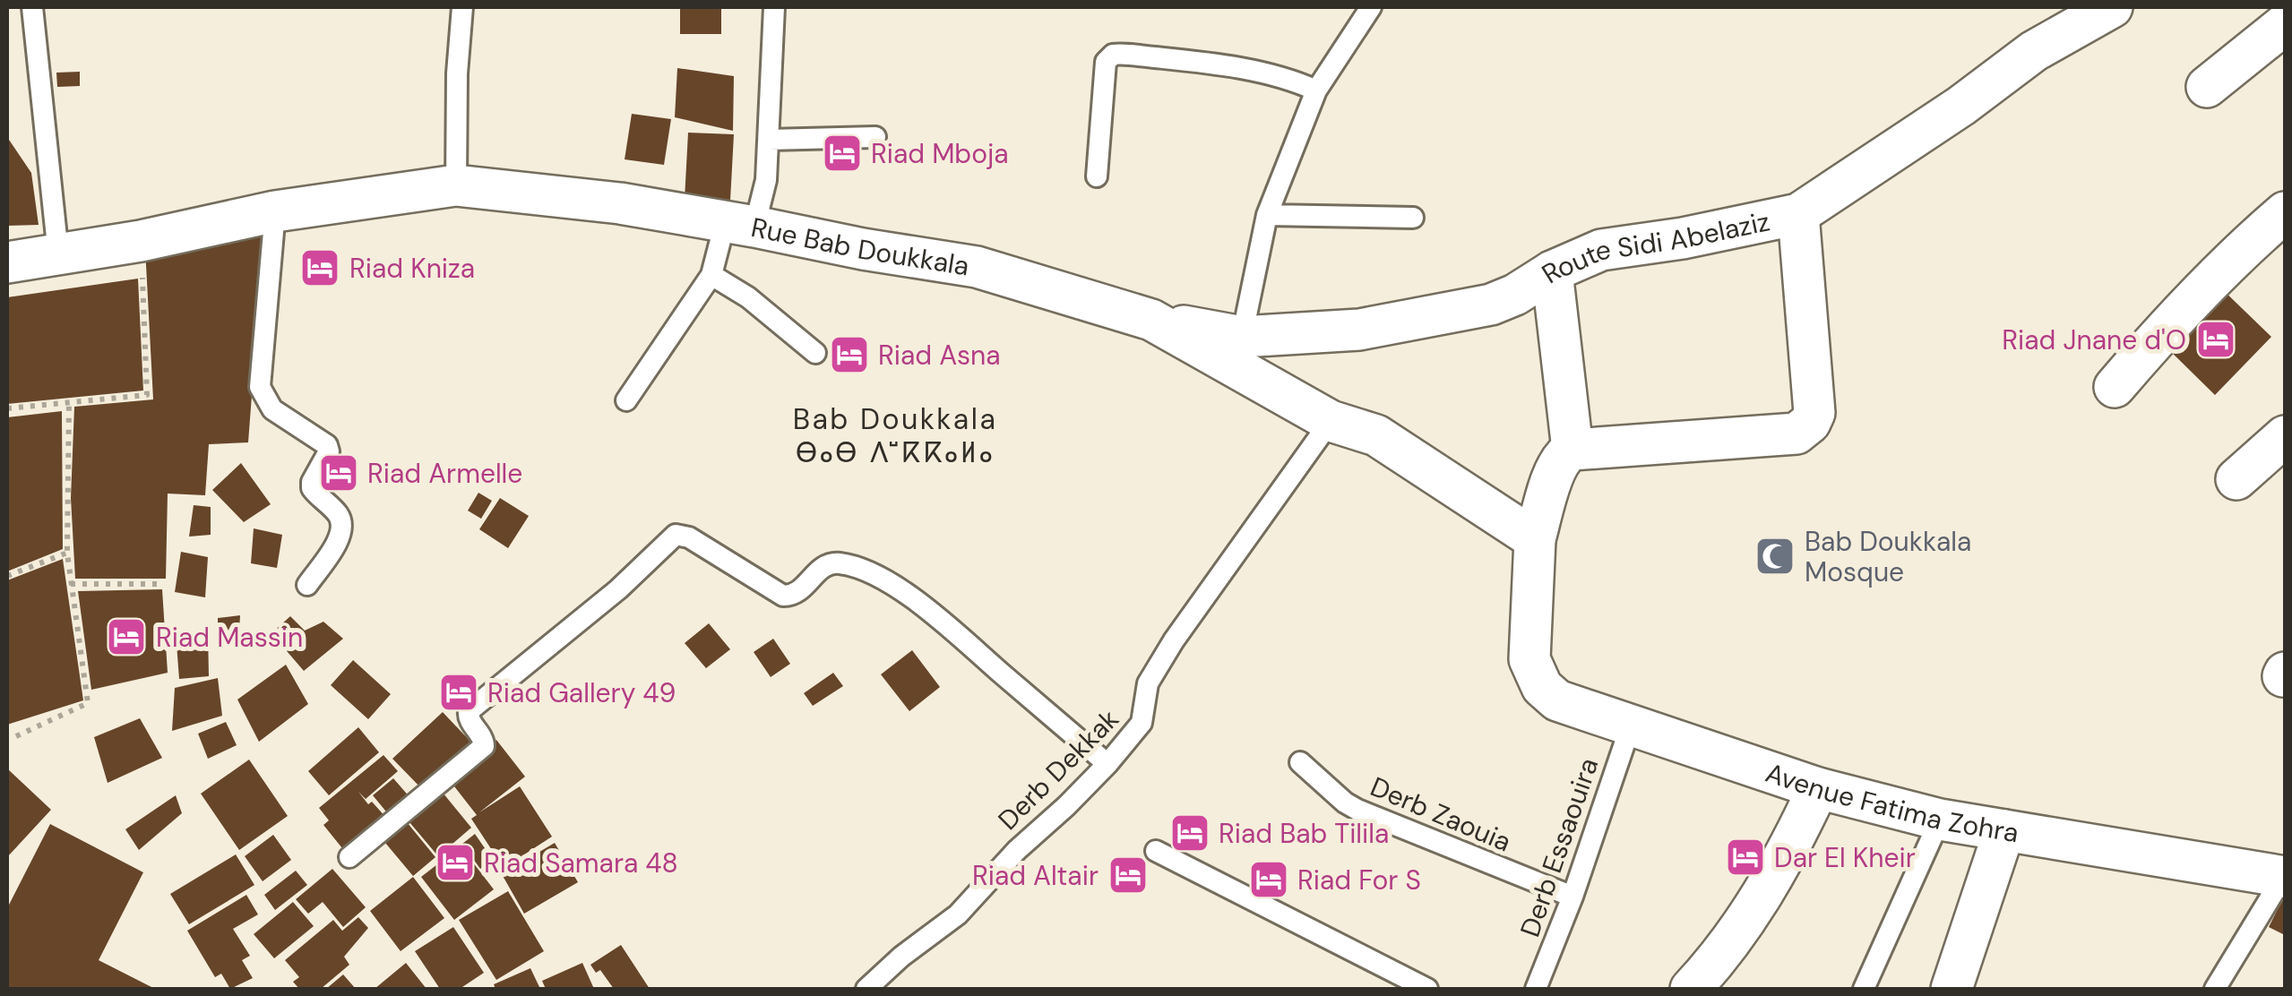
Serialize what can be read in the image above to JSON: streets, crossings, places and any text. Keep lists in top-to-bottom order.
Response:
{
  "streets": {
    "street": ["Rue Bab Doukkala", "Route Sidi Abelaziz", "Avenue Fatima Zohra"],
    "lane": ["Derb Dekkak", "Derb Zaouia", "Derb Essaouira"]
  },
  "crossings": [
    ["Rue Bab Doukkala", "Route Sidi Abelaziz"],
    ["Rue Bab Doukkala", "Derb Dekkak"],
    ["Rue Bab Doukkala", "Avenue Fatima Zohra"],
    ["Avenue Fatima Zohra", "Derb Essaouira"],
    ["Derb Zaouia", "Derb Essaouira"]
  ],
  "districts": ["Bab Doukkala ⴱⴰⴱ ⴷⵯⴽⴽⴰⵍⴰ"],
  "places": {
    "hotel": [
      "Riad Mboja",
      "Riad Kniza",
      "Riad Jnane d'O",
      "Riad Asna",
      "Riad Armelle",
      "Riad Massin",
      "Riad Gallery 49",
      "Riad Bab Tilila",
      "Dar El Kheir",
      "Riad Samara 48",
      "Riad Altair",
      "Riad For S"
    ],
    "mosque": ["Bab Doukkala Mosque"]
  }
}
